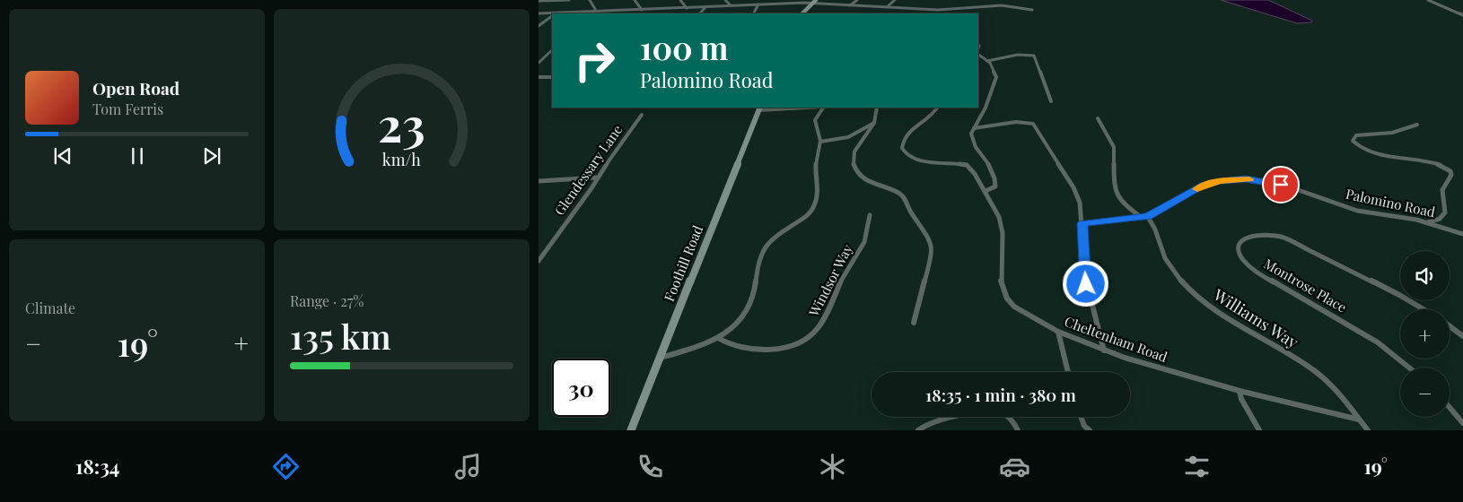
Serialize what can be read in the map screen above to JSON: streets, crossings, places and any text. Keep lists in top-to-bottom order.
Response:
{
  "streets": {
    "main road": ["Foothill Road"],
    "street": [
      "Glendessary Lane",
      "Palomino Road",
      "Windsor Way",
      "Montrose Place",
      "Williams Way",
      "Cheltenham Road"
    ]
  },
  "crossings": [
    ["Palomino Road", "Williams Way"],
    ["Williams Way", "Cheltenham Road"]
  ],
  "page": {
    "turn": ["100 m", "Palomino Road"],
    "song": ["Open Road", "Tom Ferris"],
    "tile": [
      "Climate",
      ["Range · 27%", "135 km"]
    ],
    "map_buttons": ["+", "−"],
    "heat": ["−", "19°", "+"],
    "limit": "30",
    "trip": "18:35 · 1 min · 380 m",
    "tabs": ["18:34", "19°"],
    "gauge": ["23", "km/h"]
  }
}
